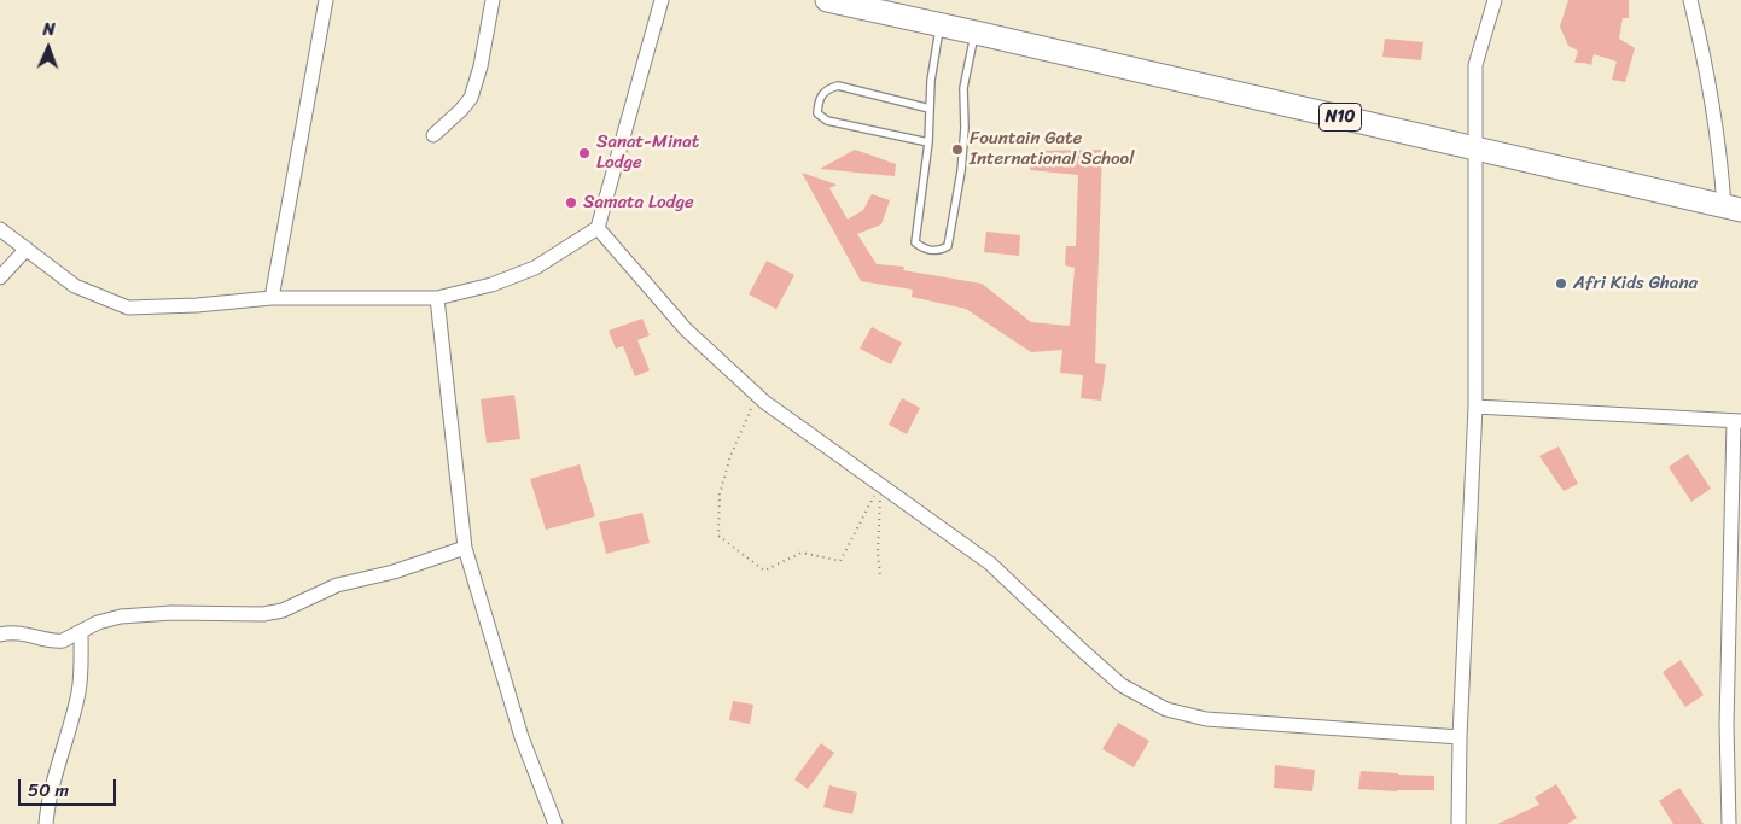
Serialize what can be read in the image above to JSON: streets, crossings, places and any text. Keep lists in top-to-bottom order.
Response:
{
  "streets": {
    "highway": ["N10"]
  },
  "places": [
    "Fountain Gate International School",
    "Sanat-Minat Lodge",
    "Samata Lodge",
    "Afri Kids Ghana"
  ],
  "scale_bar": "50 m",
  "north": "top"
}
